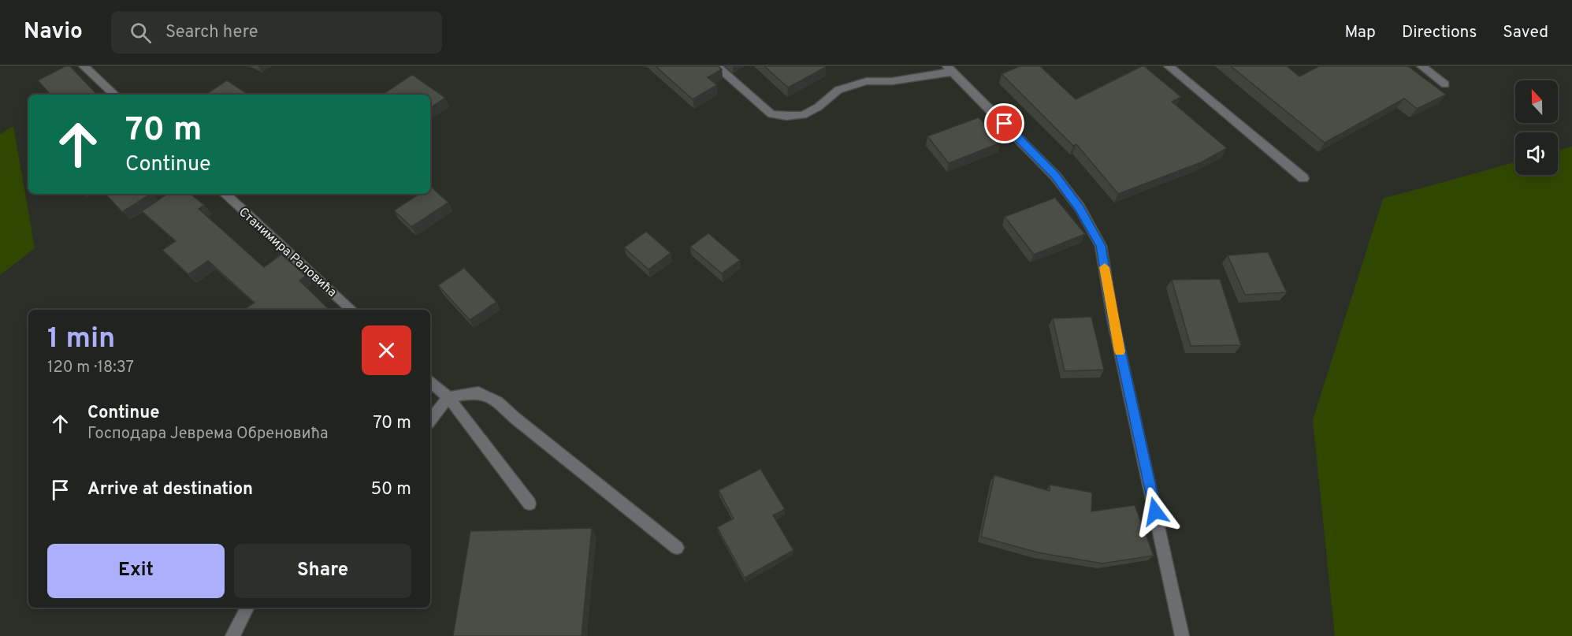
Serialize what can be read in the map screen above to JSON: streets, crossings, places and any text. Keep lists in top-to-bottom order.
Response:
{
  "streets": {
    "street": ["Станимира Раловића"]
  },
  "north": "top",
  "page": {
    "header": "Navio",
    "search": "Search here",
    "nav": ["Map", "Directions", "Saved"],
    "turn": ["70 m", "Continue"],
    "heading": ["1 min", "120 m · 18:37"],
    "list": [
      {
        "name": "Continue",
        "note": "Господара Јеврема Обреновића",
        "value": "70 m"
      },
      {
        "name": "Arrive at destination",
        "value": "50 m"
      }
    ],
    "buttons": ["Exit", "Share"]
  }
}
